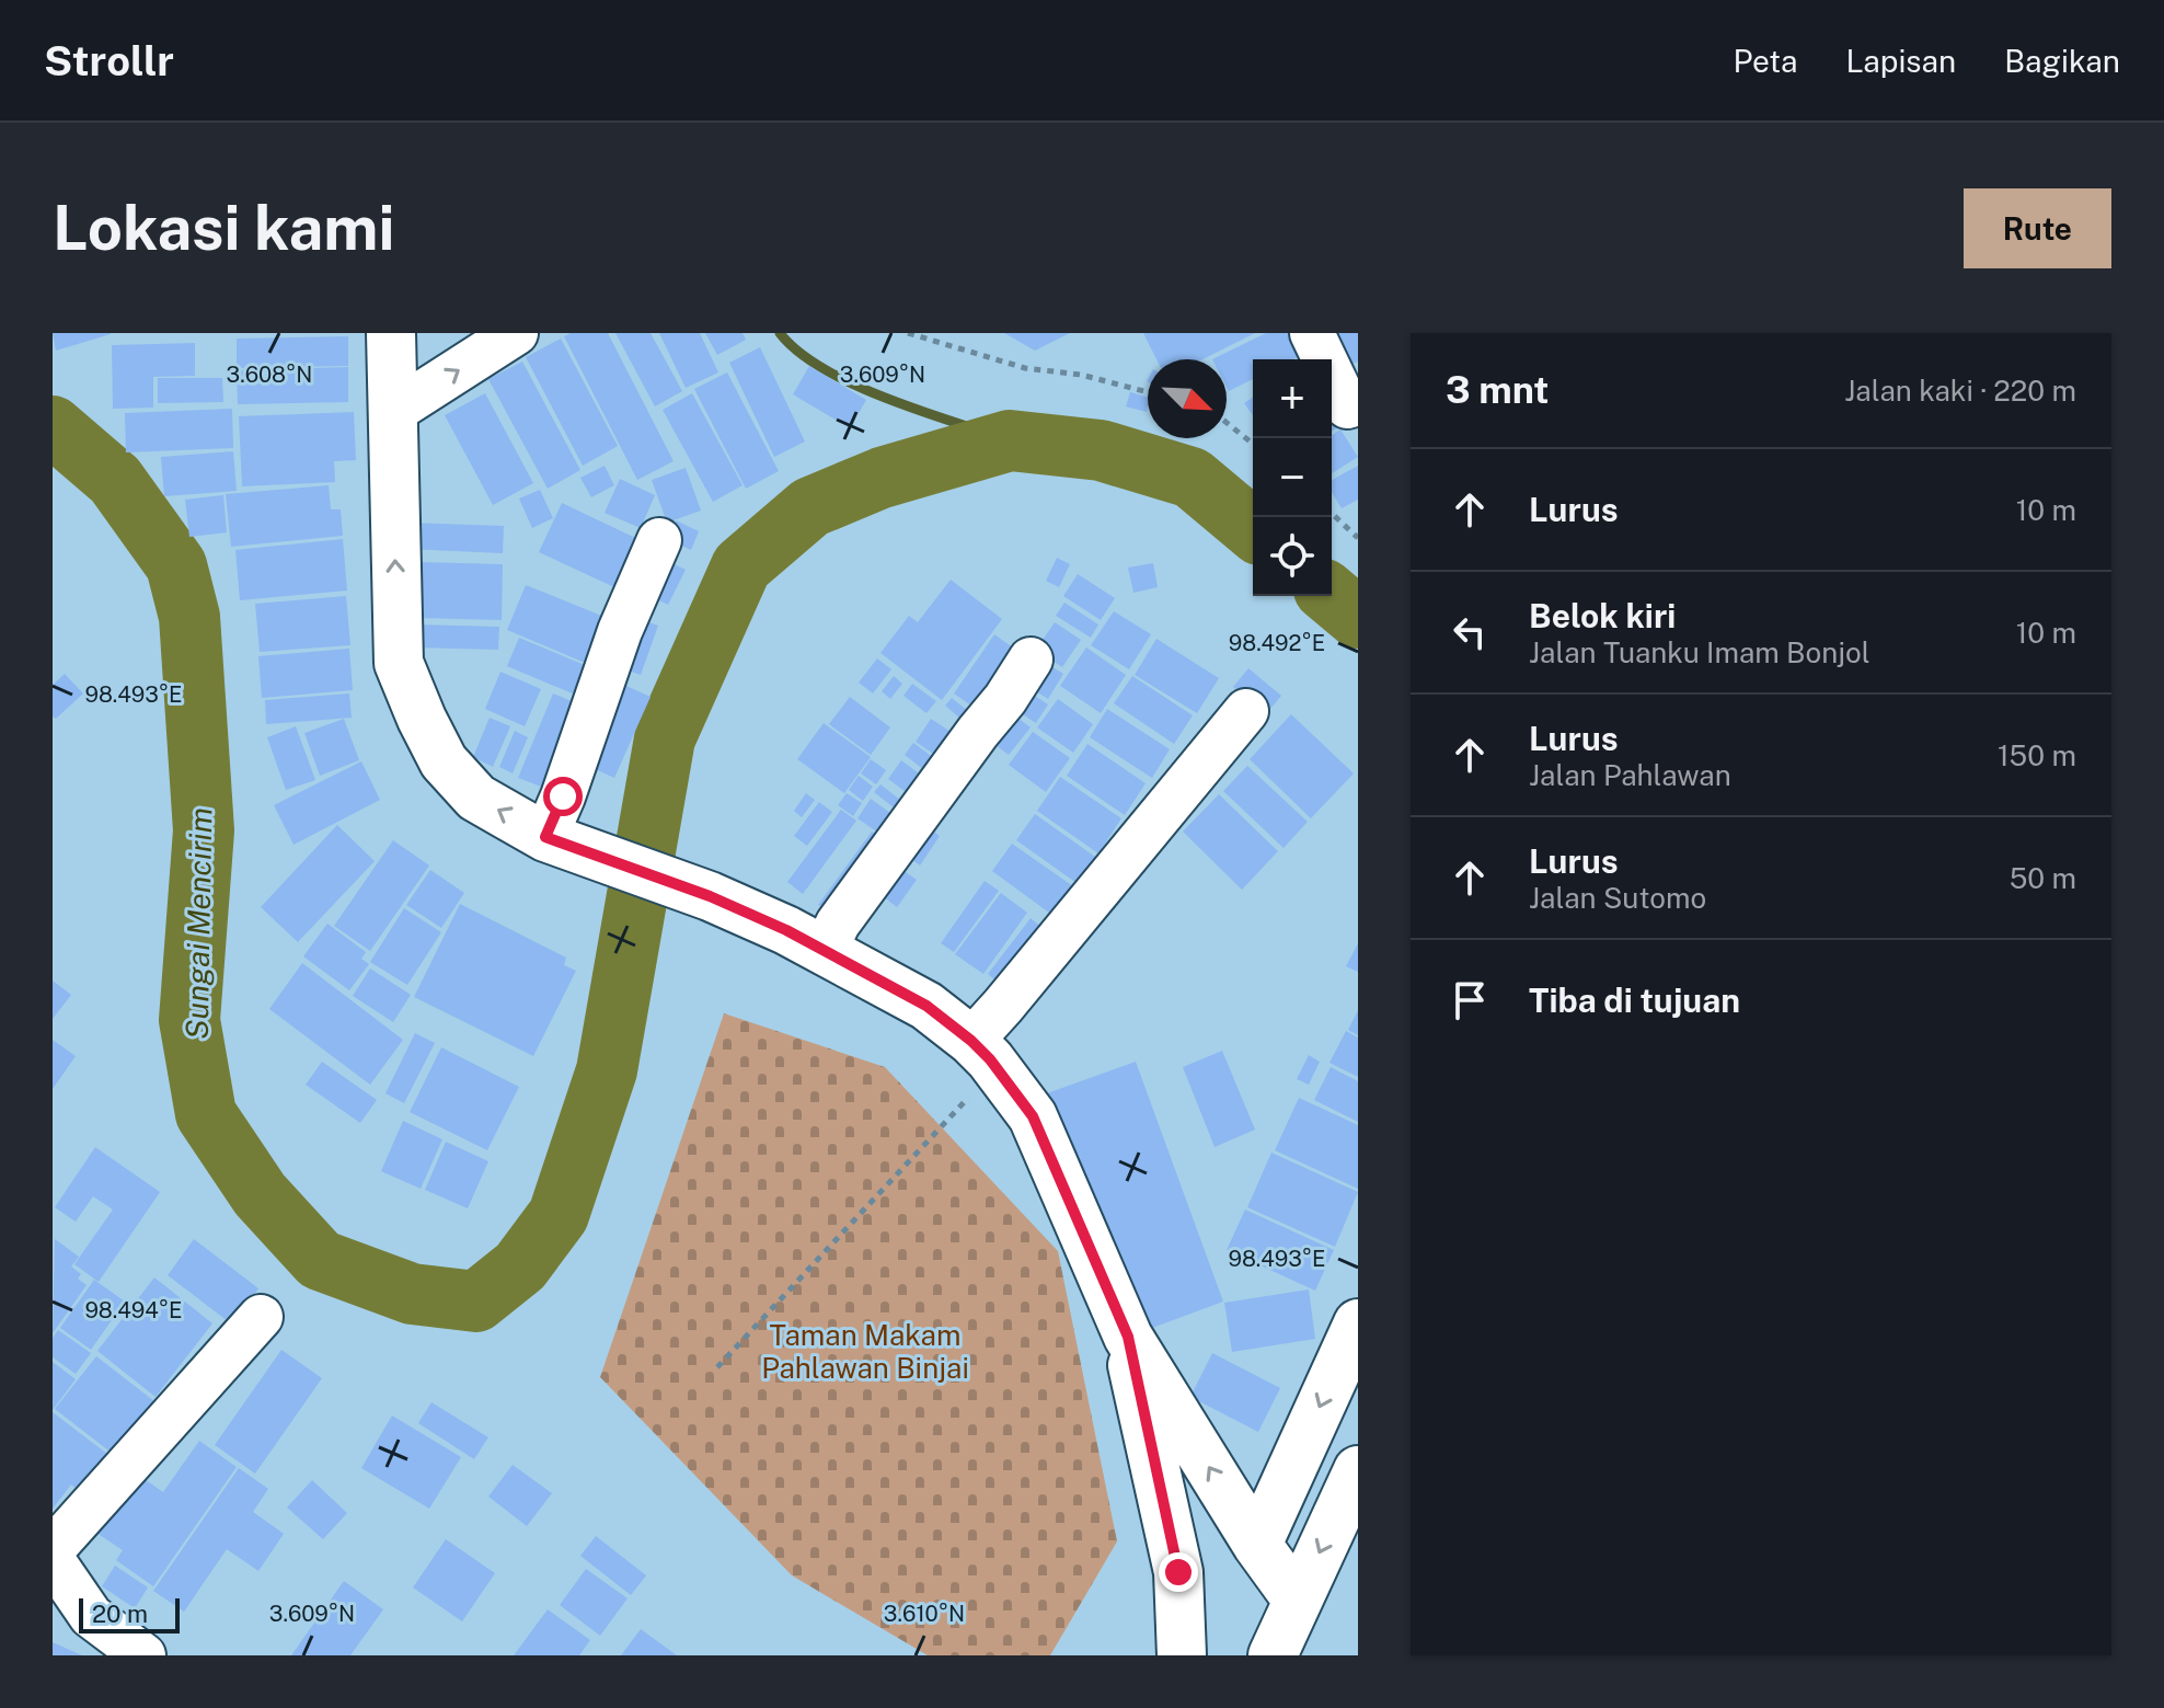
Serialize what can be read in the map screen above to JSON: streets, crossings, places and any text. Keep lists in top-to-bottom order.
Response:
{
  "water": ["Sungai Mencirim"],
  "parks": ["Taman Makam Pahlawan Binjai"],
  "scale_bar": "20 m",
  "north": "bottom right",
  "page": {
    "header": "Strollr",
    "nav": ["Peta", "Lapisan", "Bagikan"],
    "buttons": "Rute",
    "title": "Lokasi kami",
    "heading": ["3 mnt", "Jalan kaki · 220 m"],
    "map_buttons": ["+", "−"],
    "list": [
      ["Lurus", "10 m"],
      ["Belok kiri", "Jalan Tuanku Imam Bonjol", "10 m"],
      ["Lurus", "Jalan Pahlawan", "150 m"],
      ["Lurus", "Jalan Sutomo", "50 m"],
      "Tiba di tujuan"
    ],
    "scale": "20 m"
  },
  "coordinates": [
    "3.608°N",
    "3.609°N",
    "98.492°E",
    "98.493°E",
    "98.494°E",
    "3.610°N"
  ]
}
